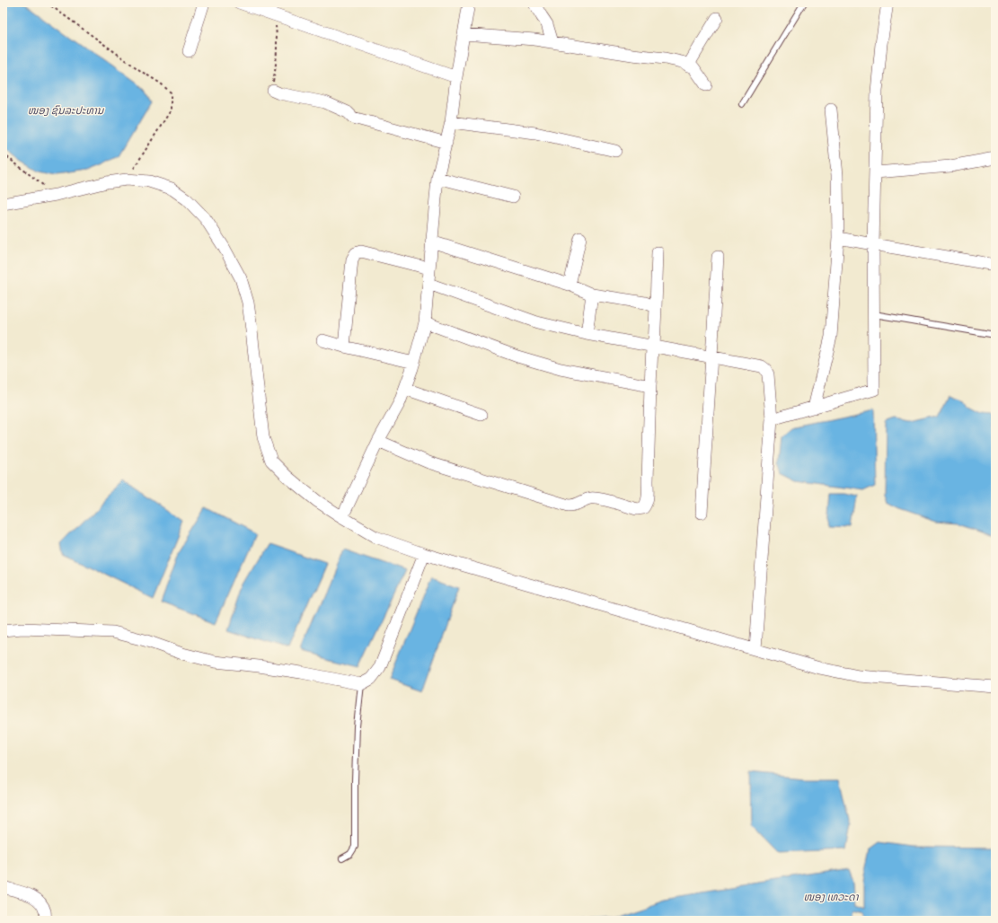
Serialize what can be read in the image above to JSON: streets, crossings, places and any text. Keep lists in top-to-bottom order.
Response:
{
  "water": ["ໜອງ ຊົນລະປະທານ", "ໜອງ ເທວະດາ"]
}
